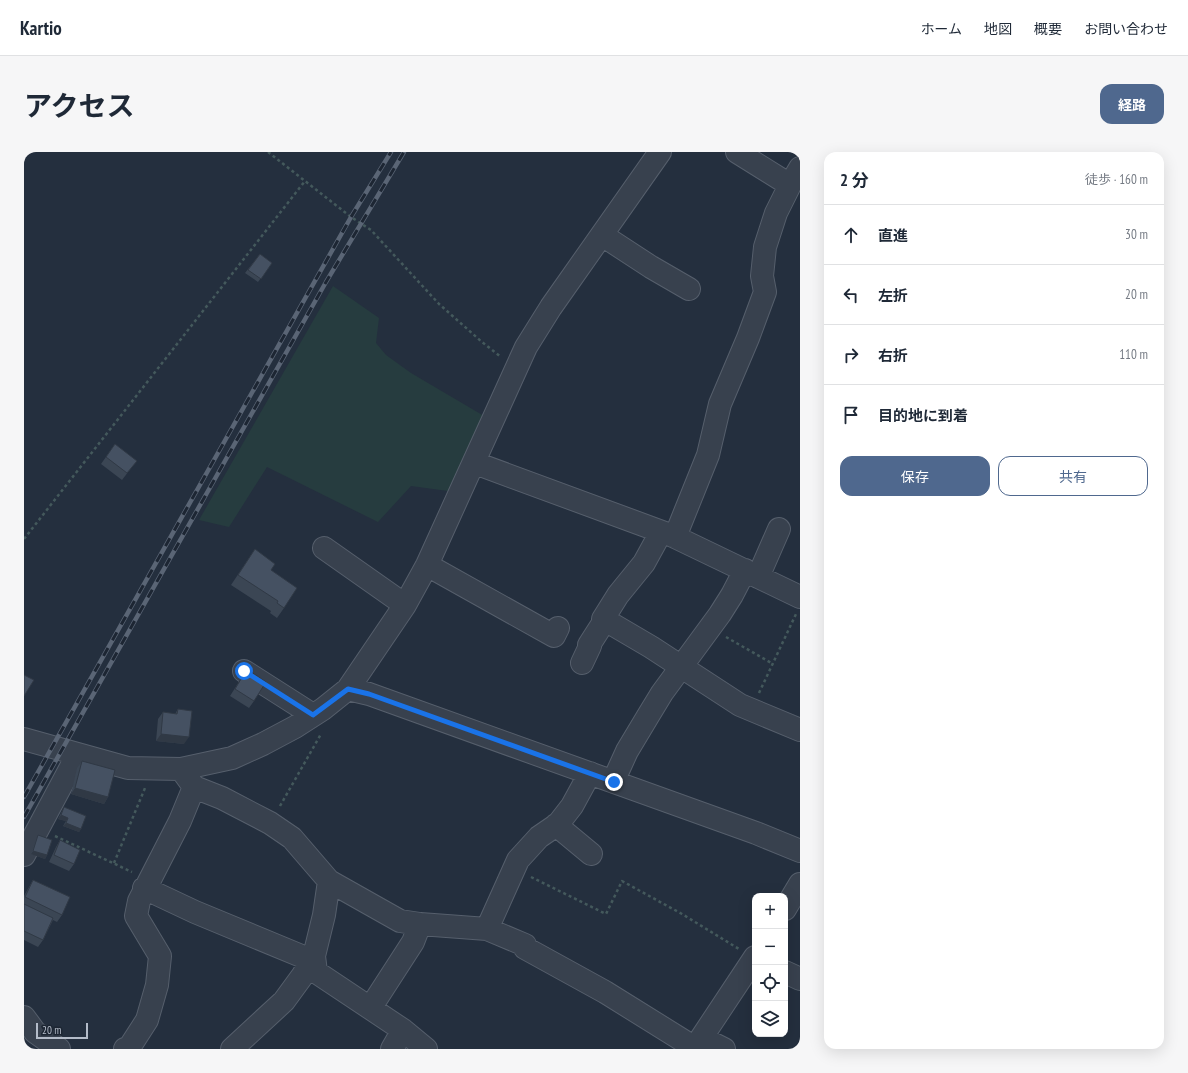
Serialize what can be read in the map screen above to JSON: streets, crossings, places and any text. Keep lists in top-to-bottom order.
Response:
{
  "scale_bar": "20 m",
  "page": {
    "header": "Kartio",
    "nav": [
      "ホーム",
      "地図",
      "概要",
      "お問い合わせ"
    ],
    "title": "アクセス",
    "buttons": [
      "経路",
      ["保存", "共有"]
    ],
    "heading": ["2 分", "徒歩 · 160 m"],
    "list": [
      ["直進", "30 m"],
      ["左折", "20 m"],
      ["右折", "110 m"],
      "目的地に到着"
    ],
    "map_buttons": ["+", "−"],
    "scale": "20 m"
  }
}
